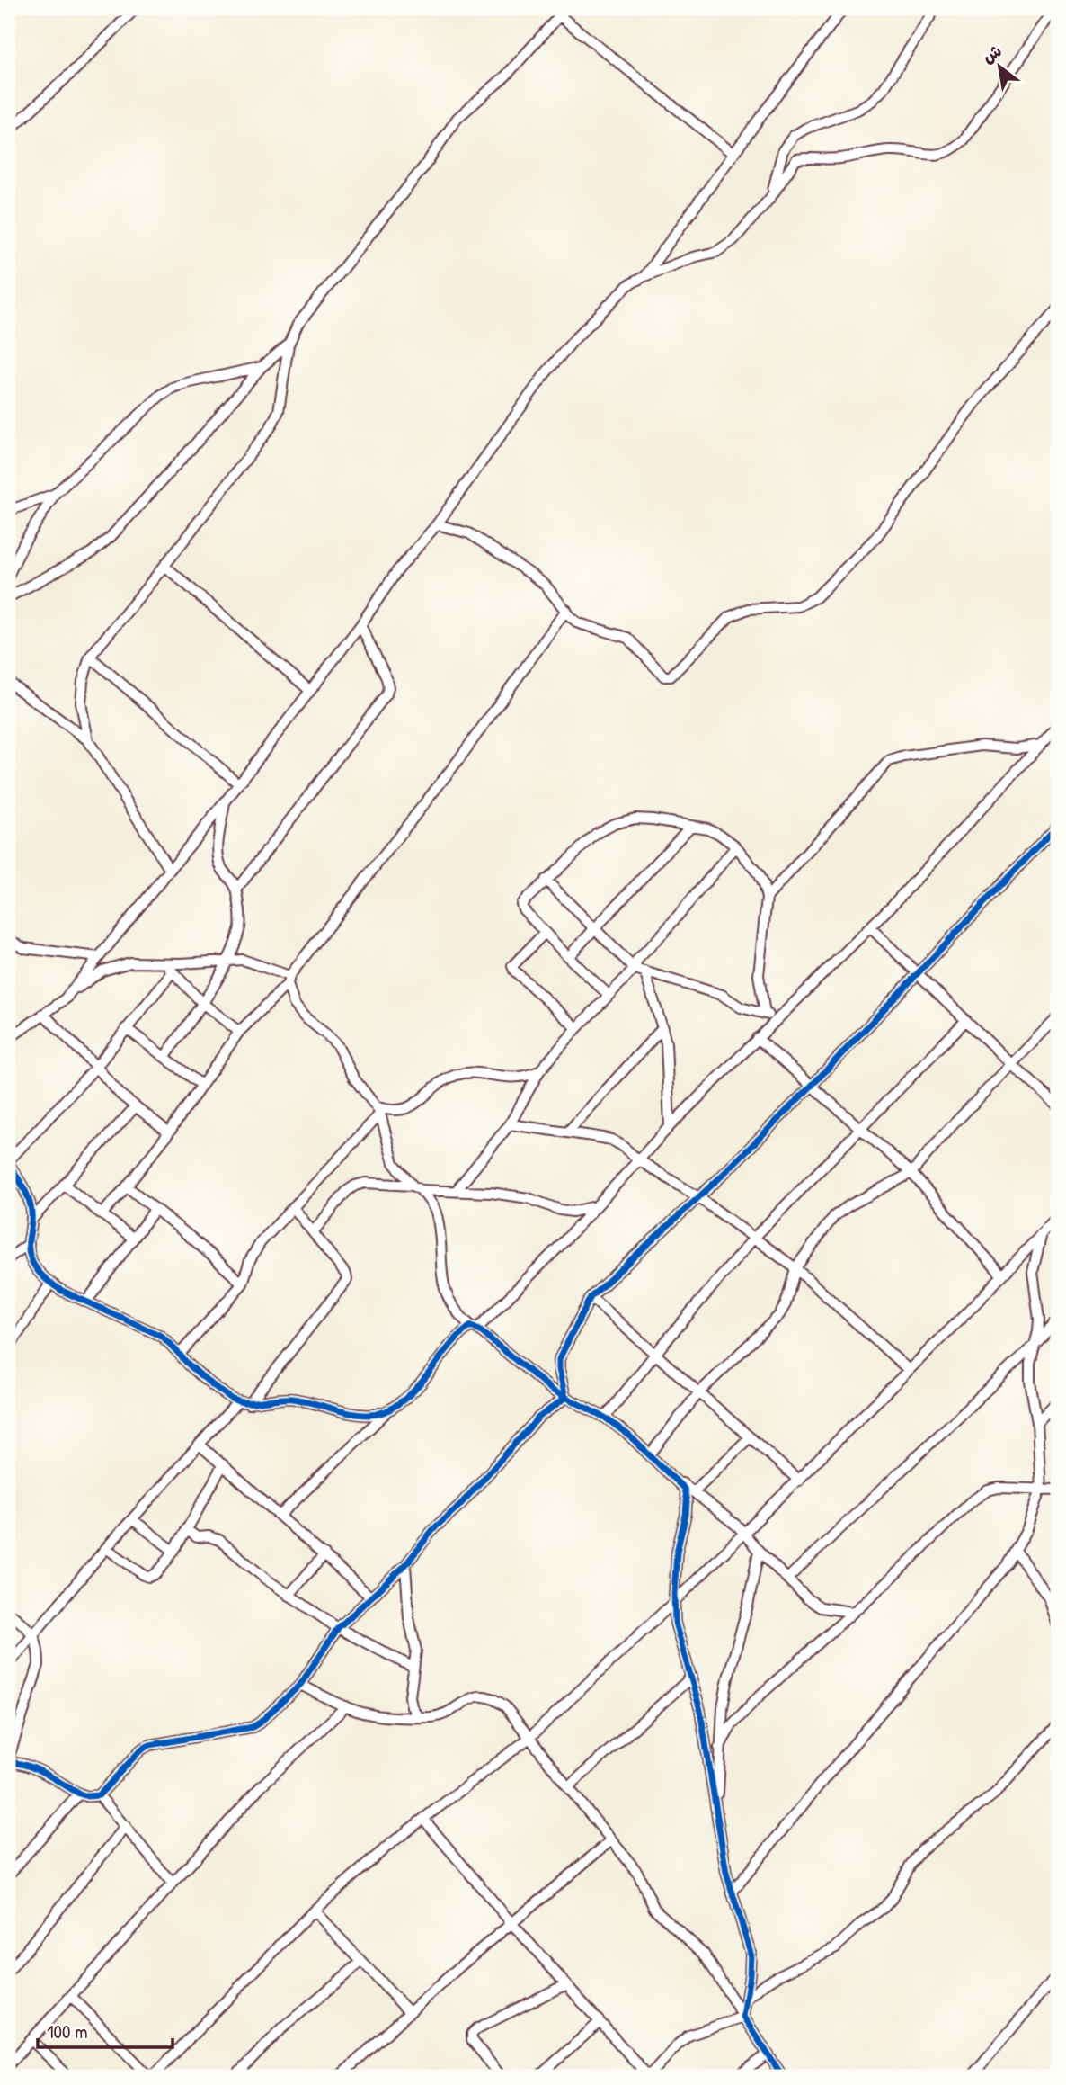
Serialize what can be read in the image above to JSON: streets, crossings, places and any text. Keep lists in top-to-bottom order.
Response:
{
  "scale_bar": "100 m",
  "north": "top left"
}
